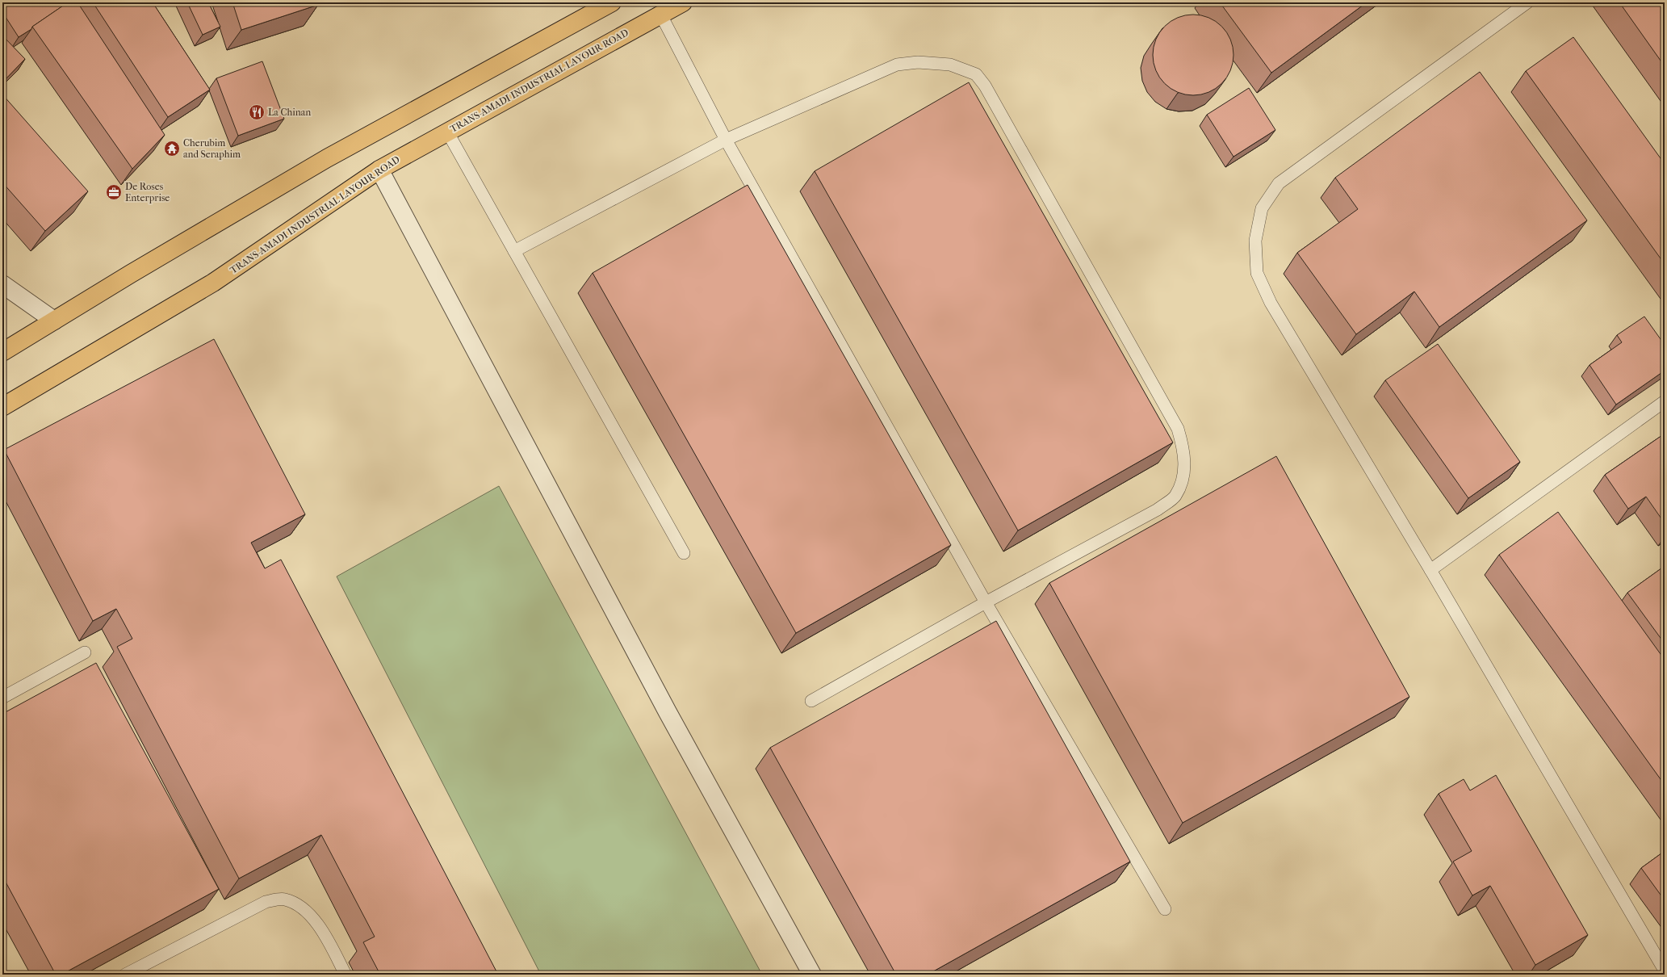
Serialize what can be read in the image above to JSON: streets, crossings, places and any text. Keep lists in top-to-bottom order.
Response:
{
  "streets": {
    "main road": ["TRANS-AMADI INDUSTRIAL LAYOUR ROAD"]
  },
  "places": {
    "restaurant": ["La Chinan"],
    "temple": ["Cherubim and Seraphim"],
    "office": ["De Roses Enterprise"]
  }
}
